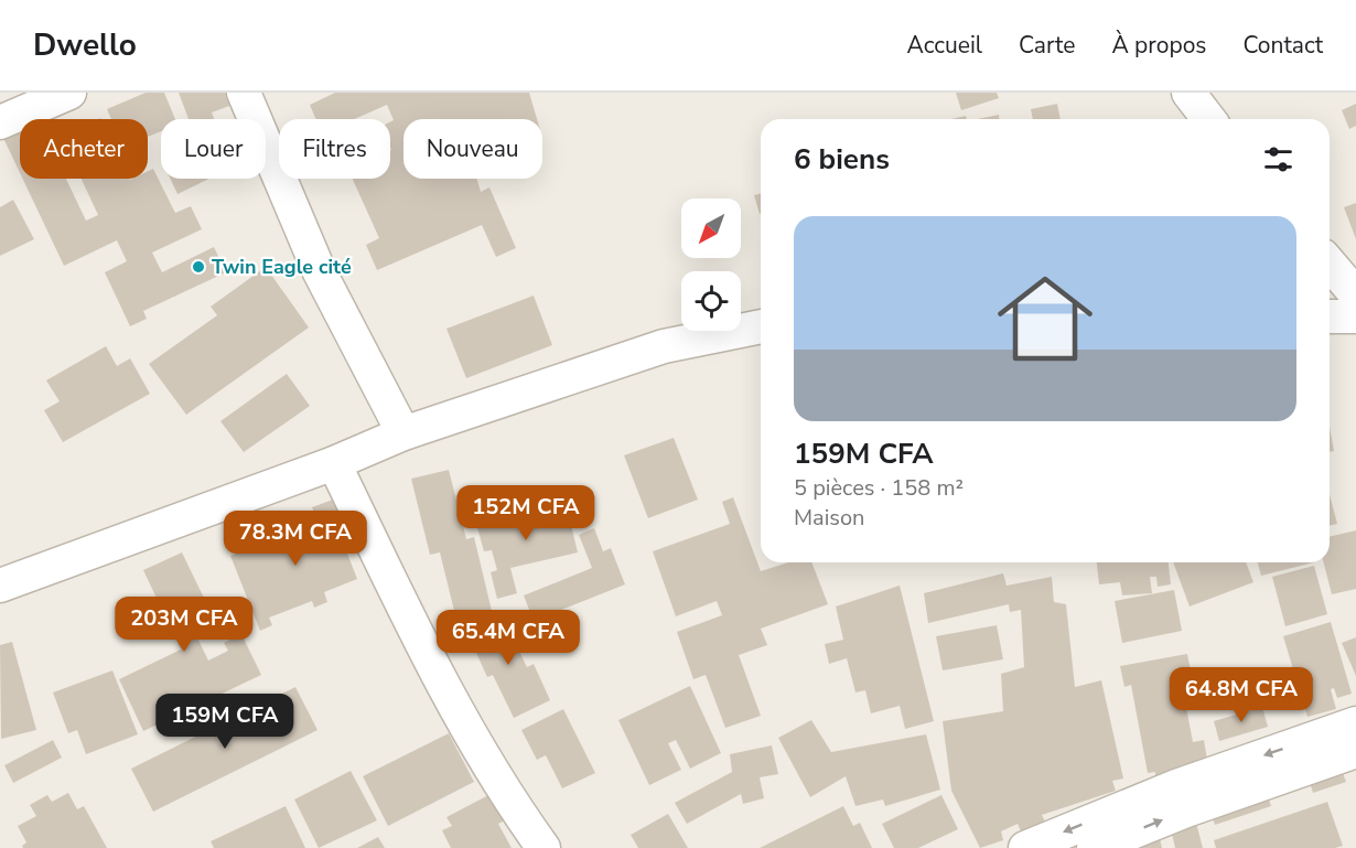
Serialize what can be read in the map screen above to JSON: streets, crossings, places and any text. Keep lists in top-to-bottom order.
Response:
{
  "places": ["Twin Eagle cité"],
  "north": "bottom left",
  "page": {
    "header": "Dwello",
    "nav": [
      "Accueil",
      "Carte",
      "À propos",
      "Contact"
    ],
    "chip": [
      "Acheter",
      "Louer",
      "Filtres",
      "Nouveau"
    ],
    "heading": "6 biens",
    "list": [
      {
        "name": "159M CFA",
        "note": "5 pièces · 158 m² · Maison"
      }
    ],
    "price": [
      "152M CFA",
      "78.3M CFA",
      "203M CFA",
      "65.4M CFA",
      "64.8M CFA",
      "159M CFA"
    ]
  }
}
